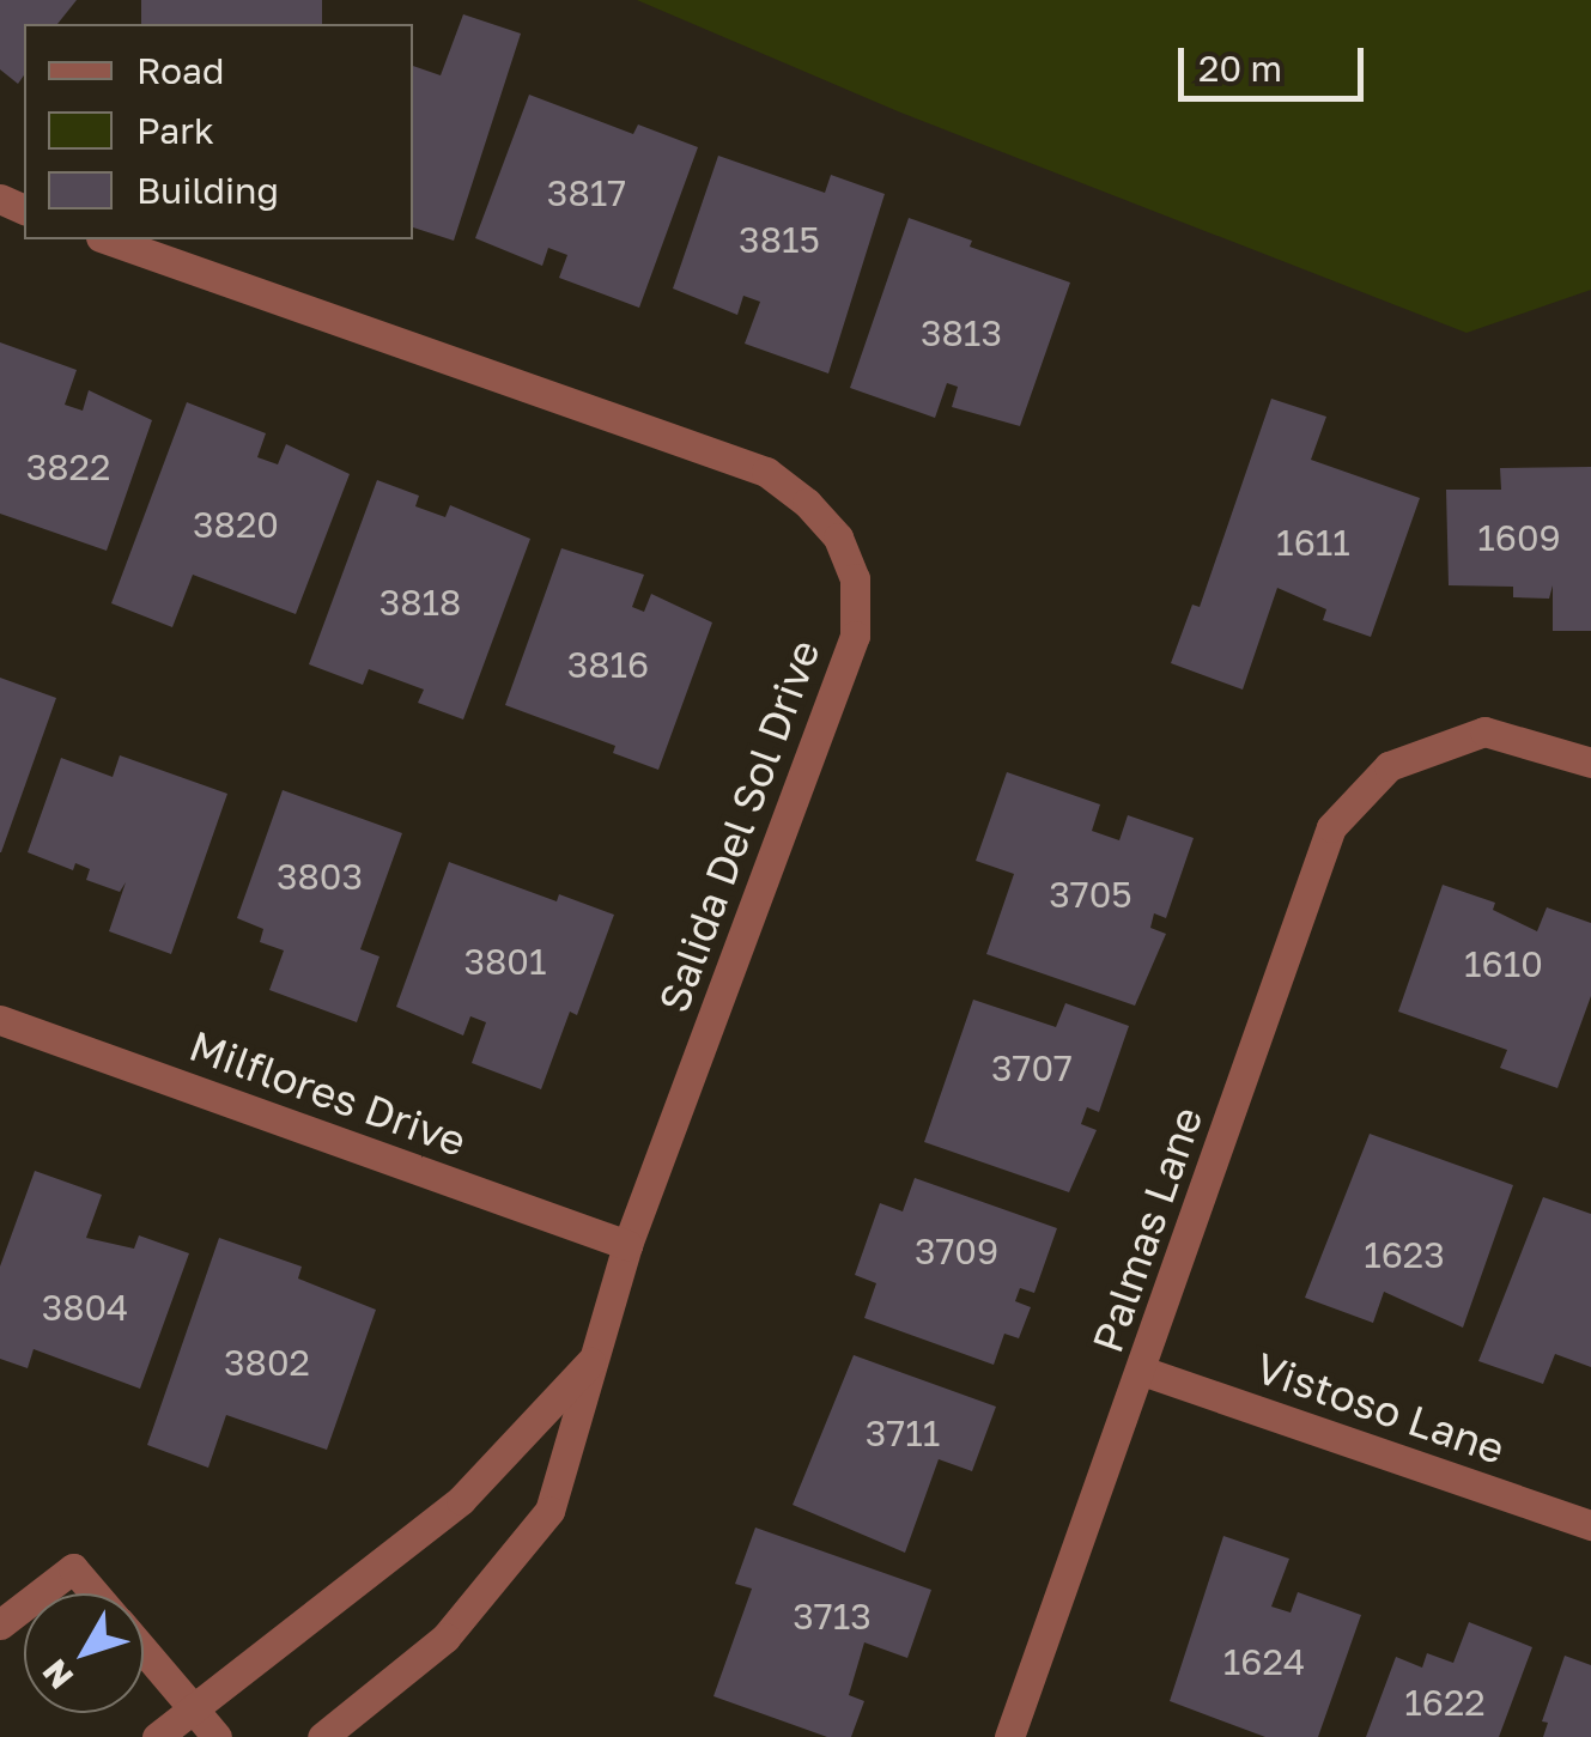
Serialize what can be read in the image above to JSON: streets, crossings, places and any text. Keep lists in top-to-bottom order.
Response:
{
  "streets": {
    "street": [
      "Salida Del Sol Drive",
      "Milflores Drive",
      "Palmas Lane",
      "Vistoso Lane"
    ]
  },
  "crossings": [
    ["Salida Del Sol Drive", "Milflores Drive"],
    ["Palmas Lane", "Vistoso Lane"]
  ],
  "house_numbers": [
    "3817",
    "3815",
    "3813",
    "3822",
    "3820",
    "1609",
    "1611",
    "3818",
    "3816",
    "3803",
    "3705",
    "3801",
    "1610",
    "3707",
    "3709",
    "1623",
    "3804",
    "3802",
    "3711",
    "3713",
    "1624",
    "1622"
  ],
  "legend": ["Road", "Park", "Building"],
  "scale_bar": "20 m",
  "north": "bottom left"
}
